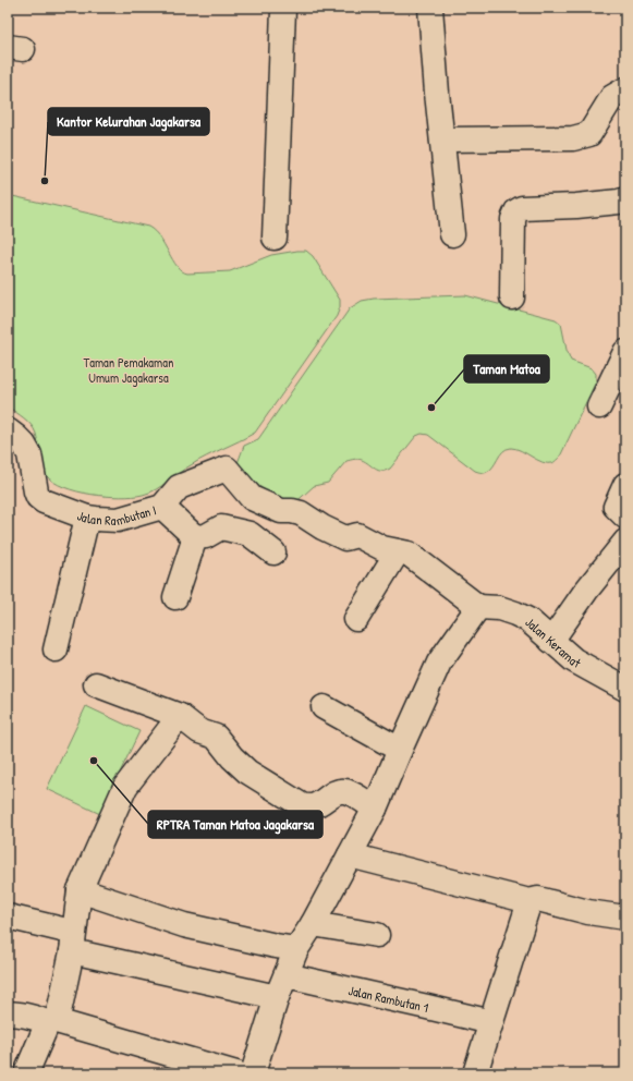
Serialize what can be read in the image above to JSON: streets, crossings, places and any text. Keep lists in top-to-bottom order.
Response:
{
  "streets": {
    "street": ["Jalan Rambutan I", "Jalan Keramat", "Jalan Rambutan 1"]
  },
  "crossings": [
    ["Jalan Rambutan I", "Jalan Keramat"]
  ],
  "parks": ["Taman Pemakaman Umum Jagakarsa"],
  "places": ["Kantor Kelurahan Jagakarsa", "Taman Matoa", "RPTRA Taman Matoa Jagakarsa"]
}
